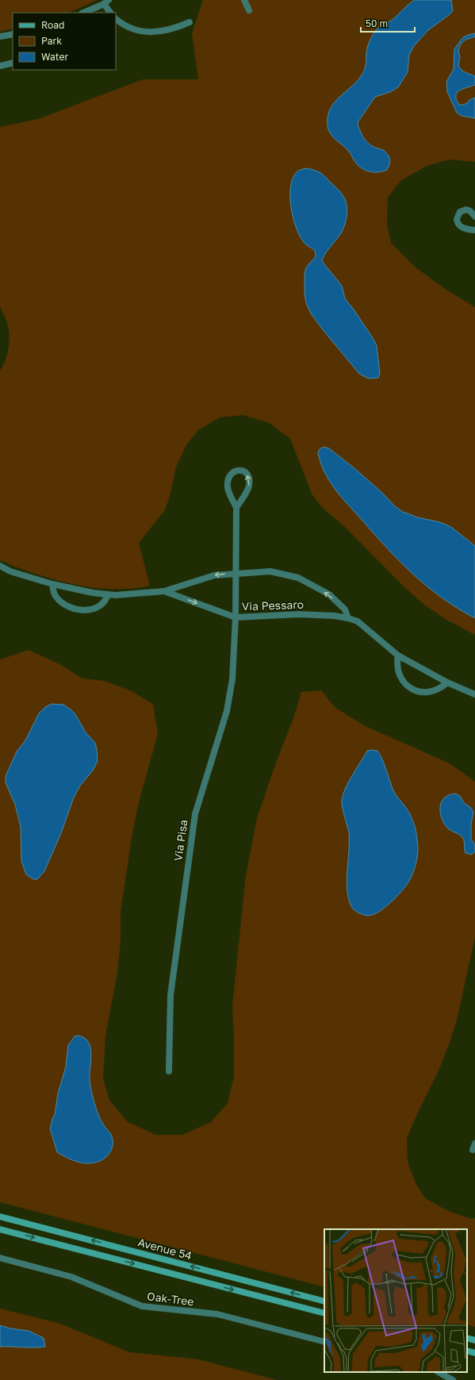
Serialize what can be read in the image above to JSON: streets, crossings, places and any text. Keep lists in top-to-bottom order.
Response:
{
  "streets": {
    "street": [
      "Via Pessaro",
      "Via Pisa",
      "Avenue 54",
      "Oak-Tree"
    ]
  },
  "crossings": [
    ["Via Pessaro", "Via Pisa"]
  ],
  "legend": ["Road", "Park", "Water"],
  "scale_bar": "50 m"
}
